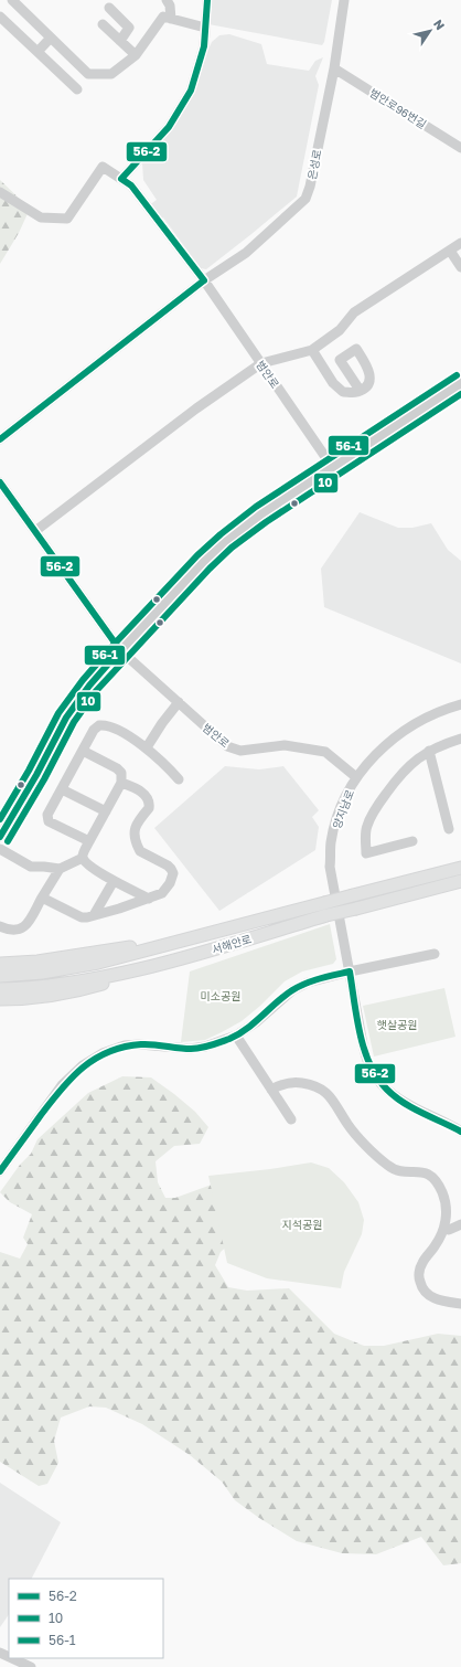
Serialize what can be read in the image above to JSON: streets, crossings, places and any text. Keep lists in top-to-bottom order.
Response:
{
  "streets": {
    "main road": ["서해안로"],
    "street": [
      "범안로96번길",
      "은성로",
      "범안로",
      "양지남로"
    ]
  },
  "crossings": [
    ["범안로96번길", "은성로"],
    ["은성로", "범안로"],
    ["범안로", "양지남로"]
  ],
  "parks": ["미소공원", "햇살공원", "지석공원"],
  "lines": ["transit line 56-2", "transit line 56-1", "transit line 10"],
  "legend": ["56-2", "10", "56-1"],
  "north": "top right"
}
